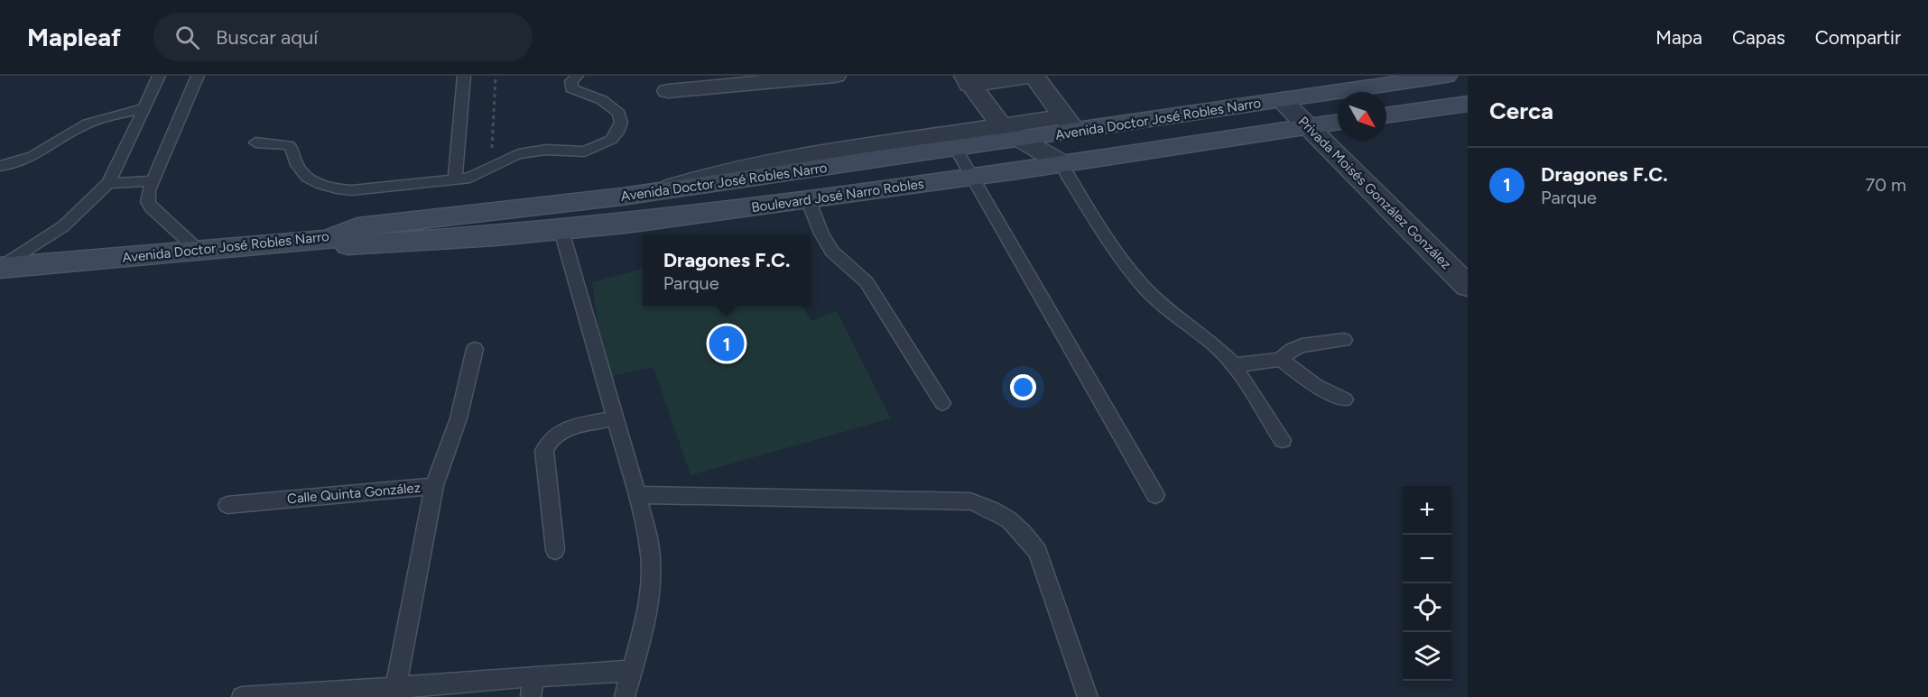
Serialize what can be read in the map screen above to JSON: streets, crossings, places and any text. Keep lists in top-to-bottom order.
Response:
{
  "streets": {
    "street": ["Avenida Doctor José Robles Narro", "Privada Moisés González González", "Boulevard José Narro Robles"],
    "lane": ["Calle Quinta González"]
  },
  "crossings": [
    ["Avenida Doctor José Robles Narro", "Privada Moisés González González"],
    ["Avenida Doctor José Robles Narro", "Boulevard José Narro Robles"],
    ["Privada Moisés González González", "Boulevard José Narro Robles"]
  ],
  "north": "bottom right",
  "page": {
    "header": "Mapleaf",
    "search": "Buscar aquí",
    "nav": ["Mapa", "Capas", "Compartir"],
    "heading": "Cerca",
    "list": [
      {
        "mark": "1",
        "name": "Dragones F.C.",
        "note": "Parque",
        "value": "70 m"
      }
    ],
    "popup": ["Dragones F.C.", "Parque"],
    "pins": "1",
    "map_buttons": ["+", "−"]
  }
}
